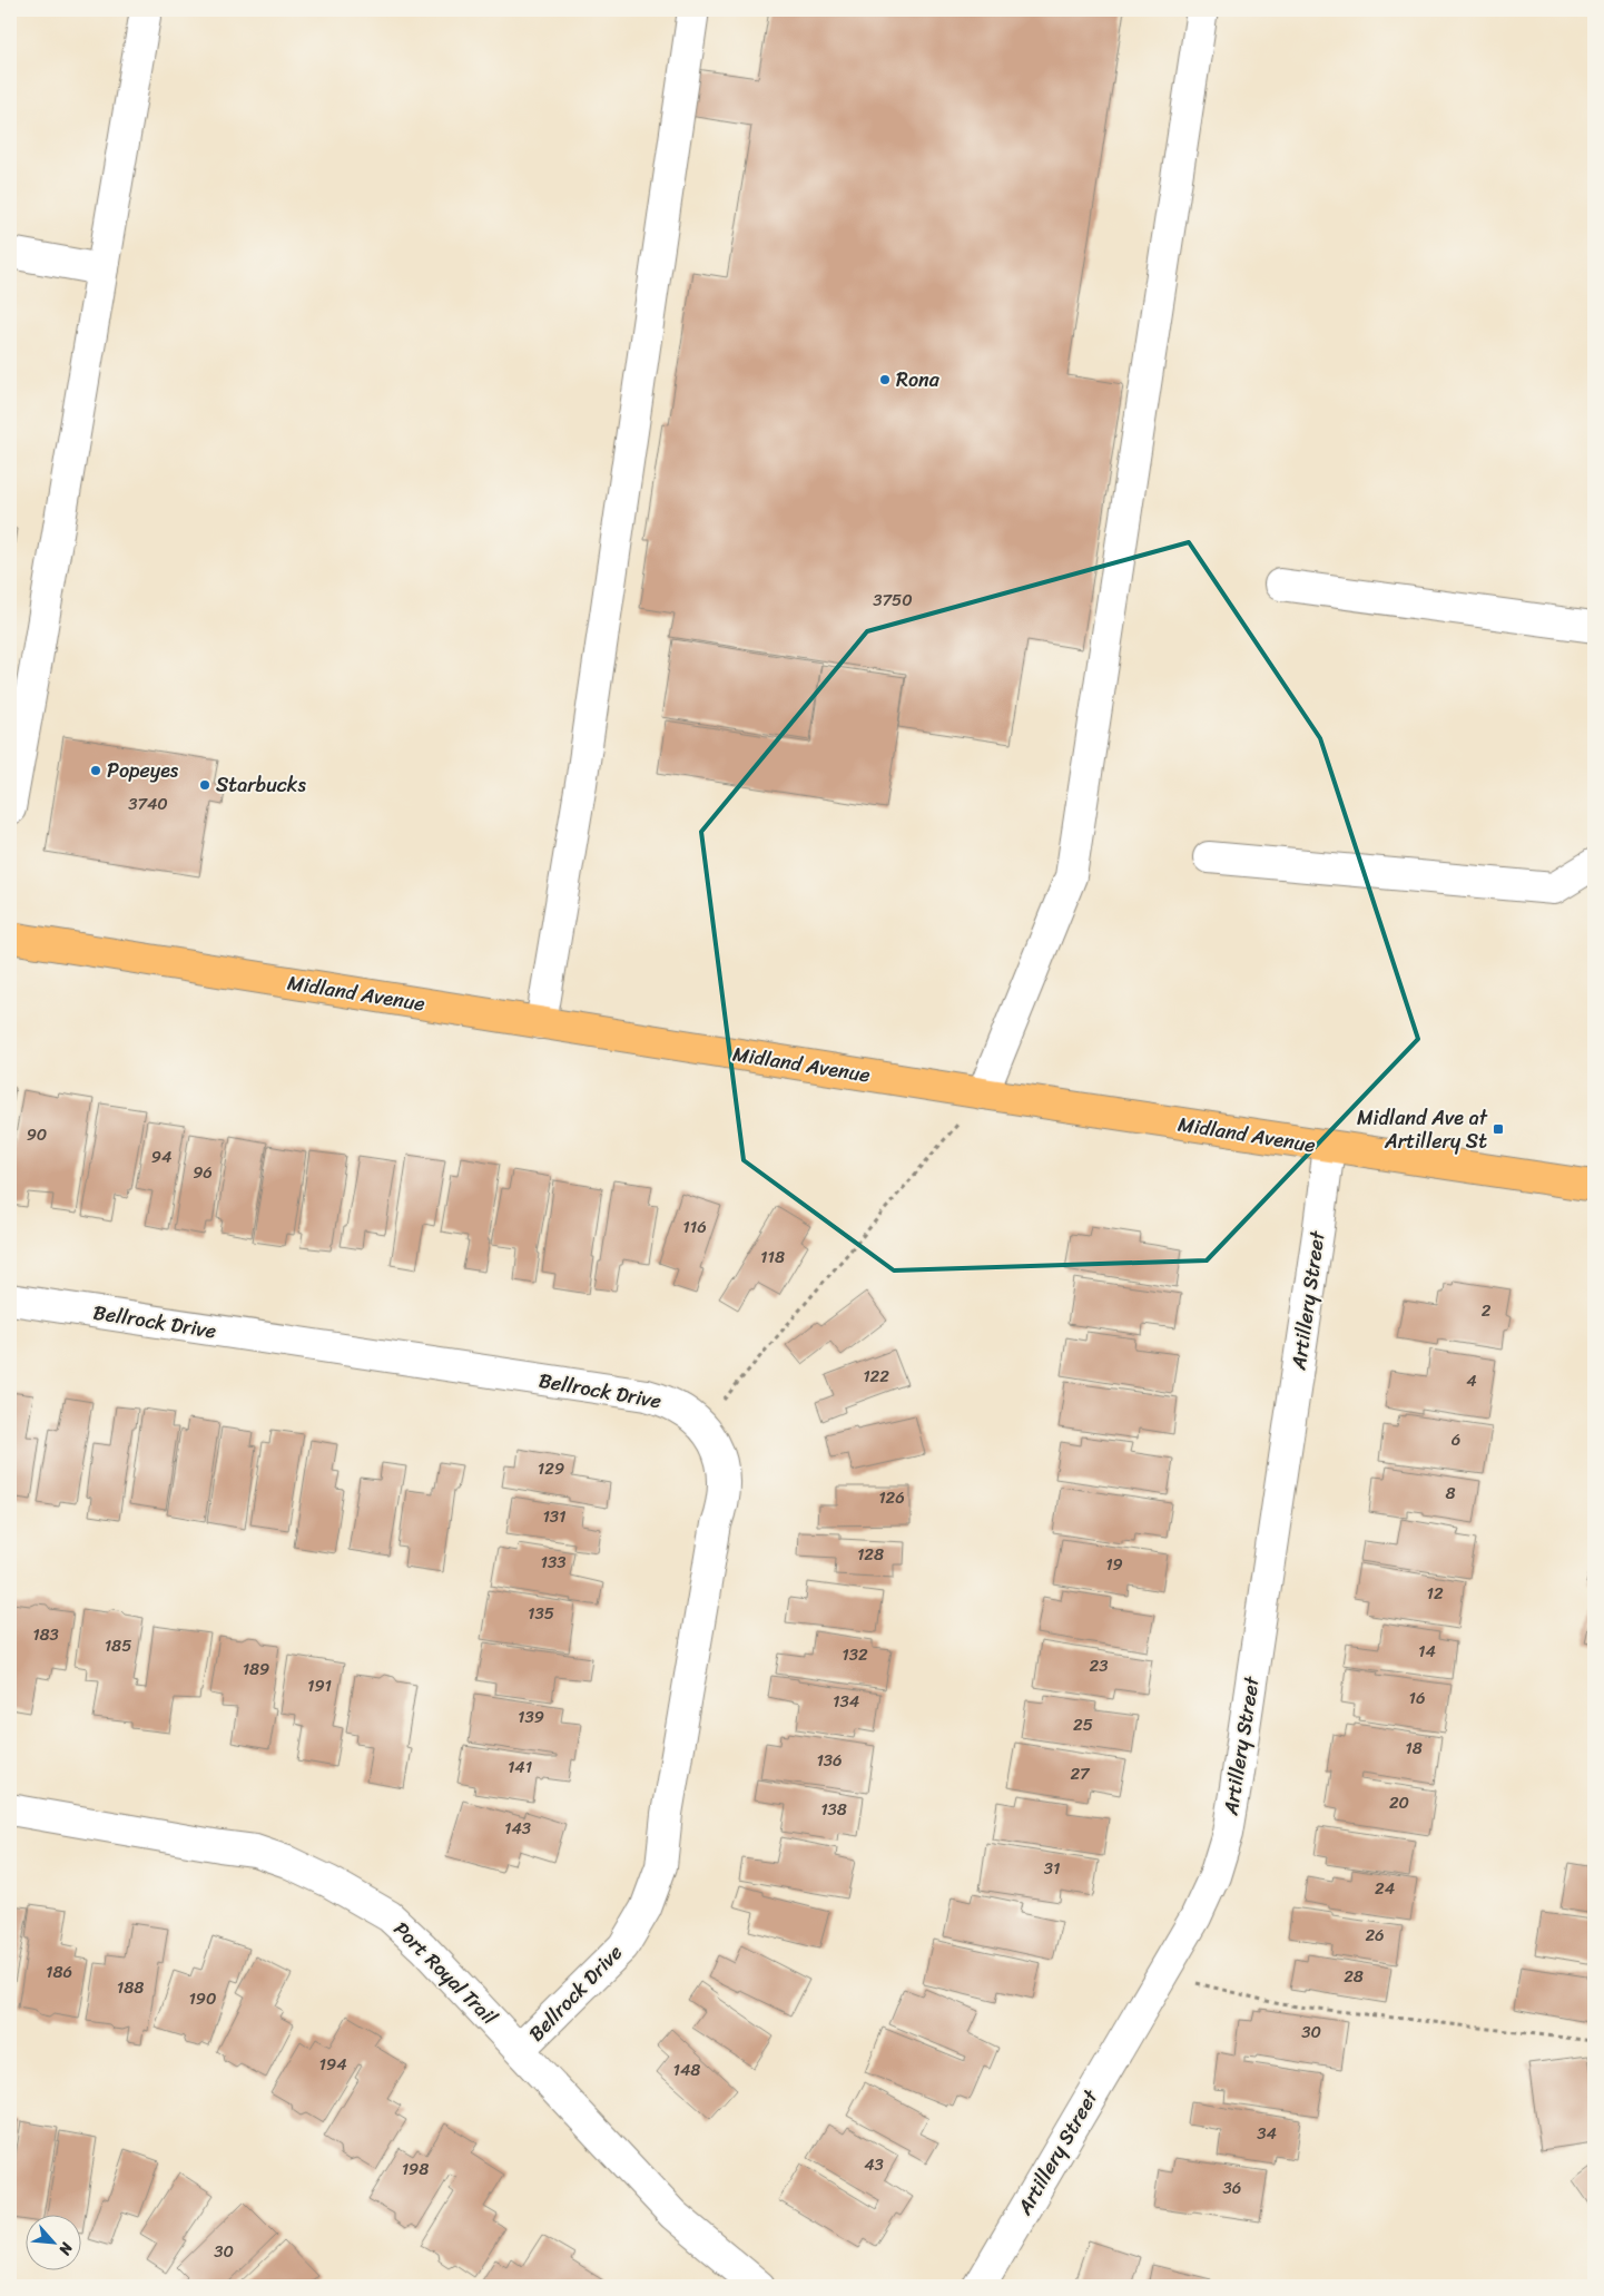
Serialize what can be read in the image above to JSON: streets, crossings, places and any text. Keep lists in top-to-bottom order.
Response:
{
  "streets": {
    "main road": ["Midland Avenue"],
    "street": ["Artillery Street", "Bellrock Drive", "Port Royal Trail"]
  },
  "crossings": [
    ["Midland Avenue", "Artillery Street"],
    ["Bellrock Drive", "Port Royal Trail"]
  ],
  "places": {
    "other": ["Rona", "Popeyes", "Starbucks"],
    "transit": ["Midland Ave at Artillery St"]
  },
  "house_numbers": [
    "3750",
    "3740",
    "90",
    "94",
    "96",
    "116",
    "118",
    "2",
    "122",
    "4",
    "6",
    "129",
    "8",
    "126",
    "131",
    "128",
    "133",
    "19",
    "12",
    "135",
    "183",
    "185",
    "14",
    "132",
    "23",
    "189",
    "191",
    "16",
    "134",
    "139",
    "25",
    "18",
    "136",
    "141",
    "27",
    "20",
    "138",
    "143",
    "31",
    "24",
    "26",
    "186",
    "28",
    "188",
    "190",
    "30",
    "194",
    "148",
    "34",
    "43",
    "198",
    "36",
    "30"
  ],
  "north": "bottom right"
}
